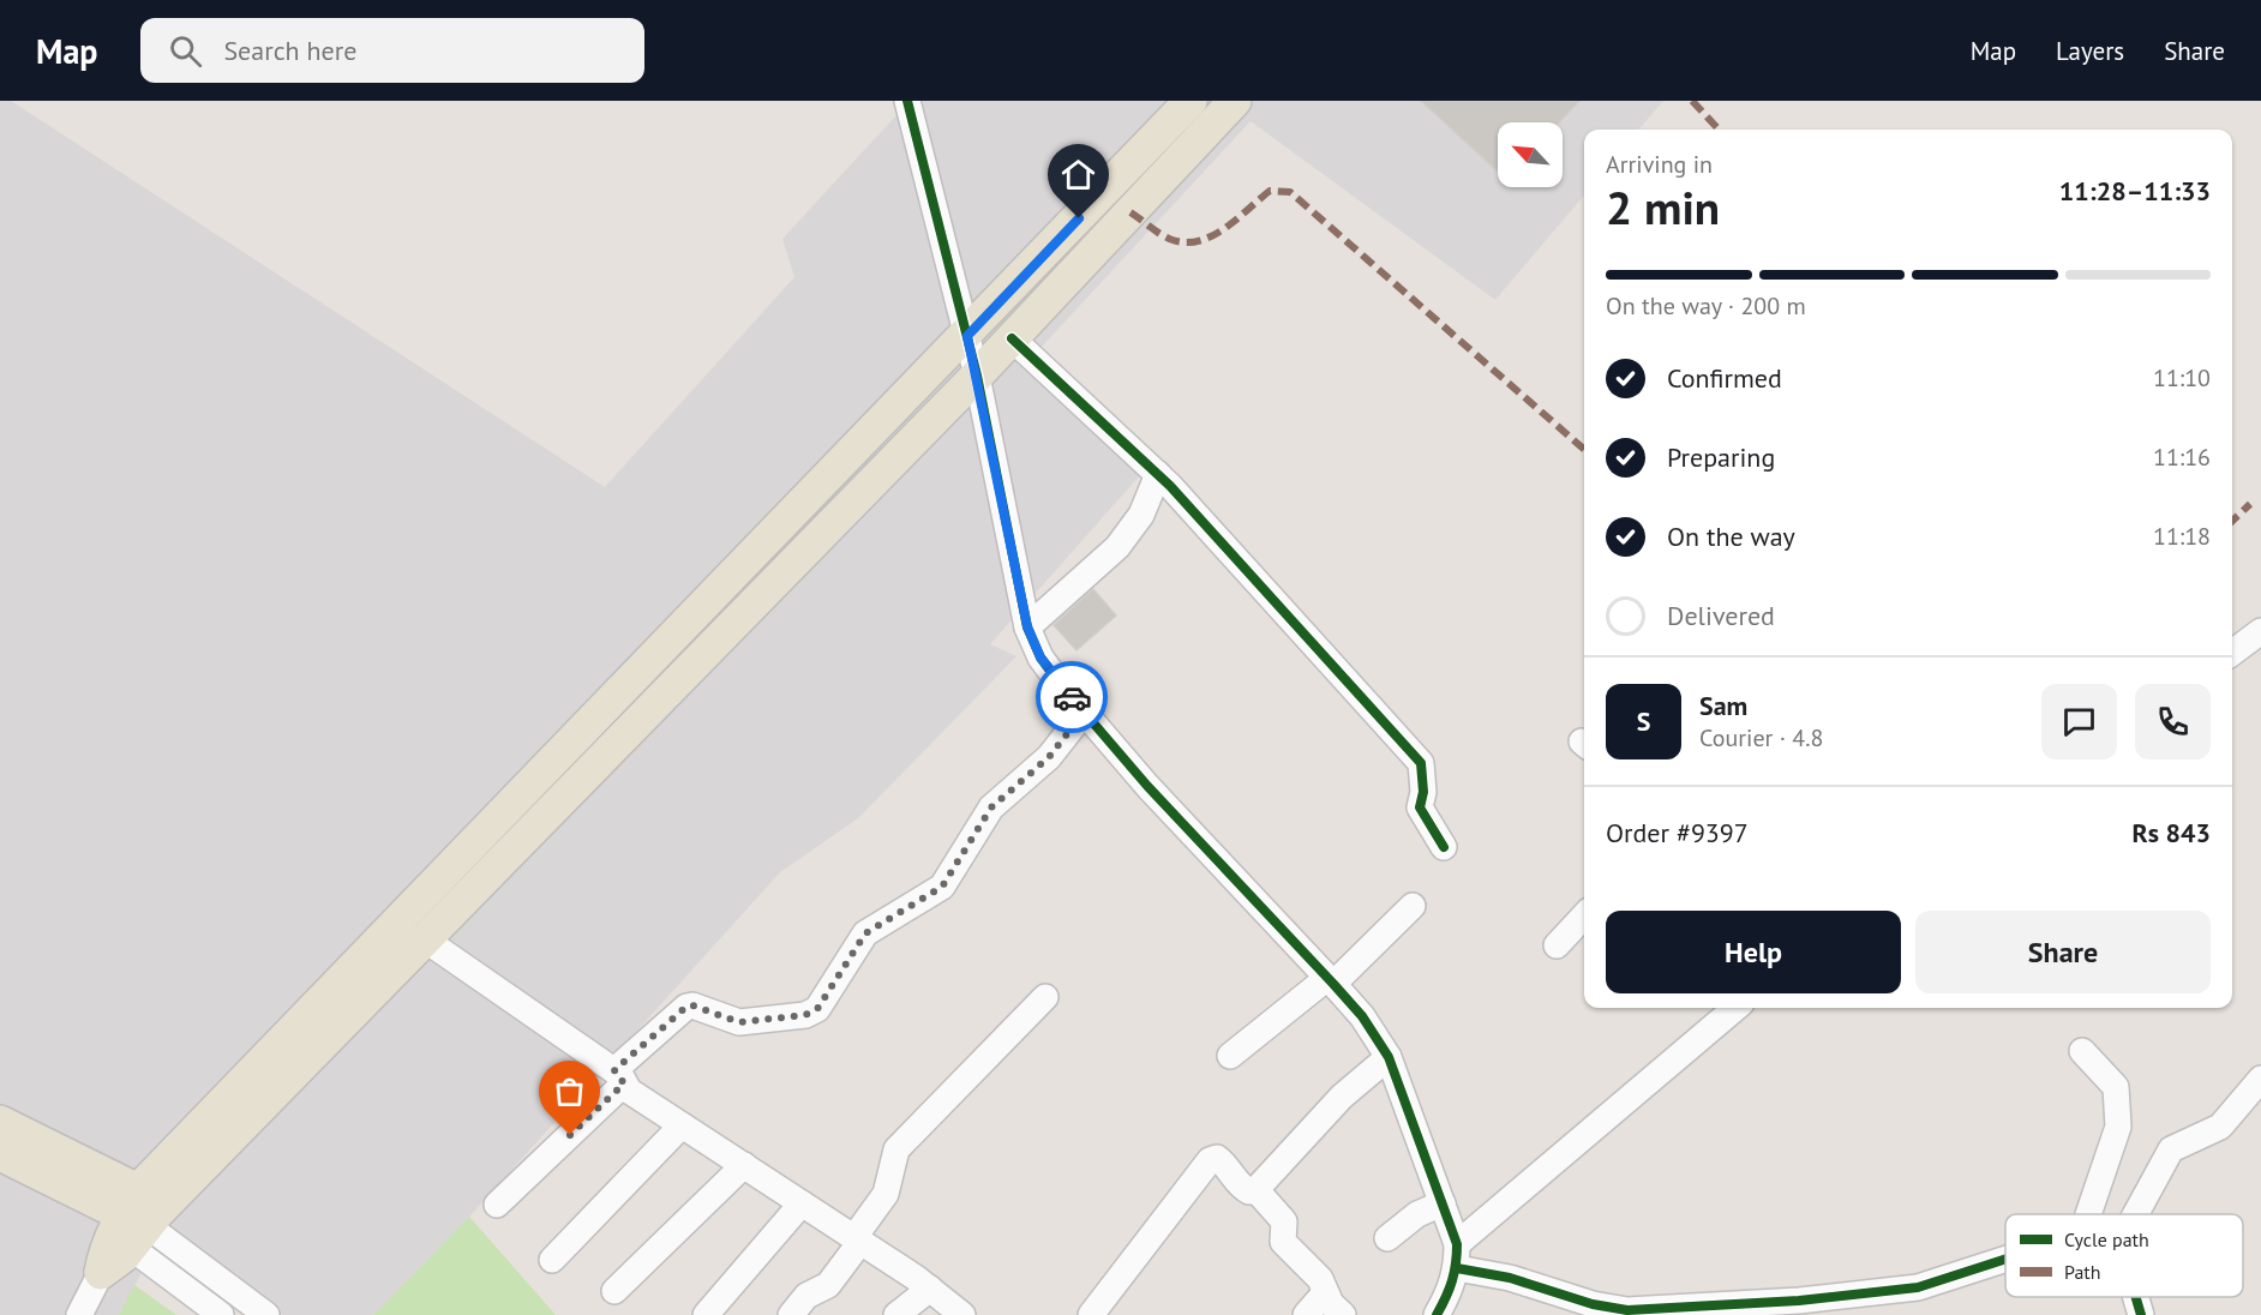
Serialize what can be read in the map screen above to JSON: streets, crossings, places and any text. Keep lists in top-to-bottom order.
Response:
{
  "legend": ["Cycle path", "Path"],
  "north": "top left",
  "page": {
    "header": "Map",
    "search": "Search here",
    "nav": ["Map", "Layers", "Share"],
    "heading": ["2 min", "Arriving in", "11:28–11:33"],
    "panel": [
      "Sam",
      "Courier · 4.8",
      "Order #9397",
      "Rs 843"
    ],
    "bar": "On the way · 200 m",
    "list": [
      ["Confirmed", "11:10"],
      ["Preparing", "11:16"],
      ["On the way", "11:18"],
      "Delivered"
    ],
    "round": "S",
    "buttons": ["Help", "Share"]
  }
}
